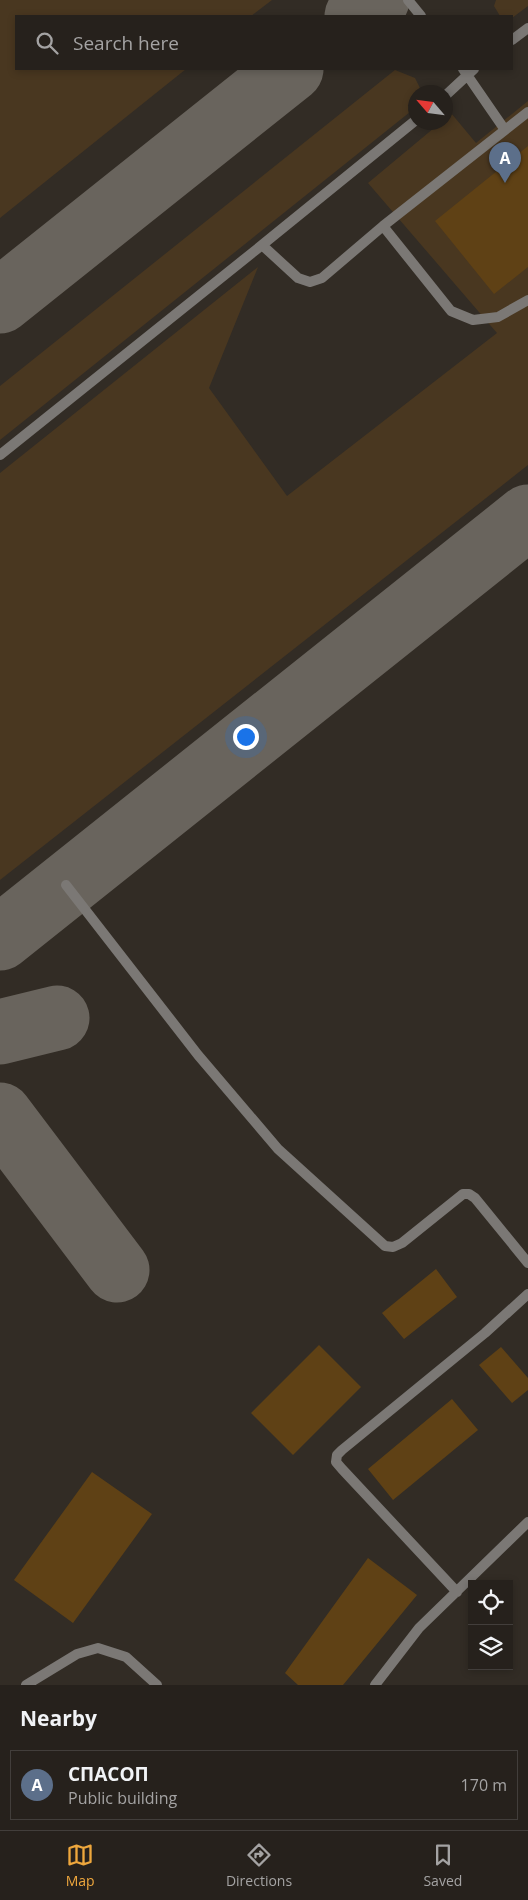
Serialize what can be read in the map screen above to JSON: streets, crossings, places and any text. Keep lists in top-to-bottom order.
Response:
{
  "north": "top left",
  "page": {
    "search": "Search here",
    "pins": "A",
    "heading": "Nearby",
    "list": [
      {
        "mark": "A",
        "name": "СПАСОП",
        "note": "Public building",
        "value": "170 m"
      }
    ],
    "nav": ["Map", "Directions", "Saved"]
  }
}
